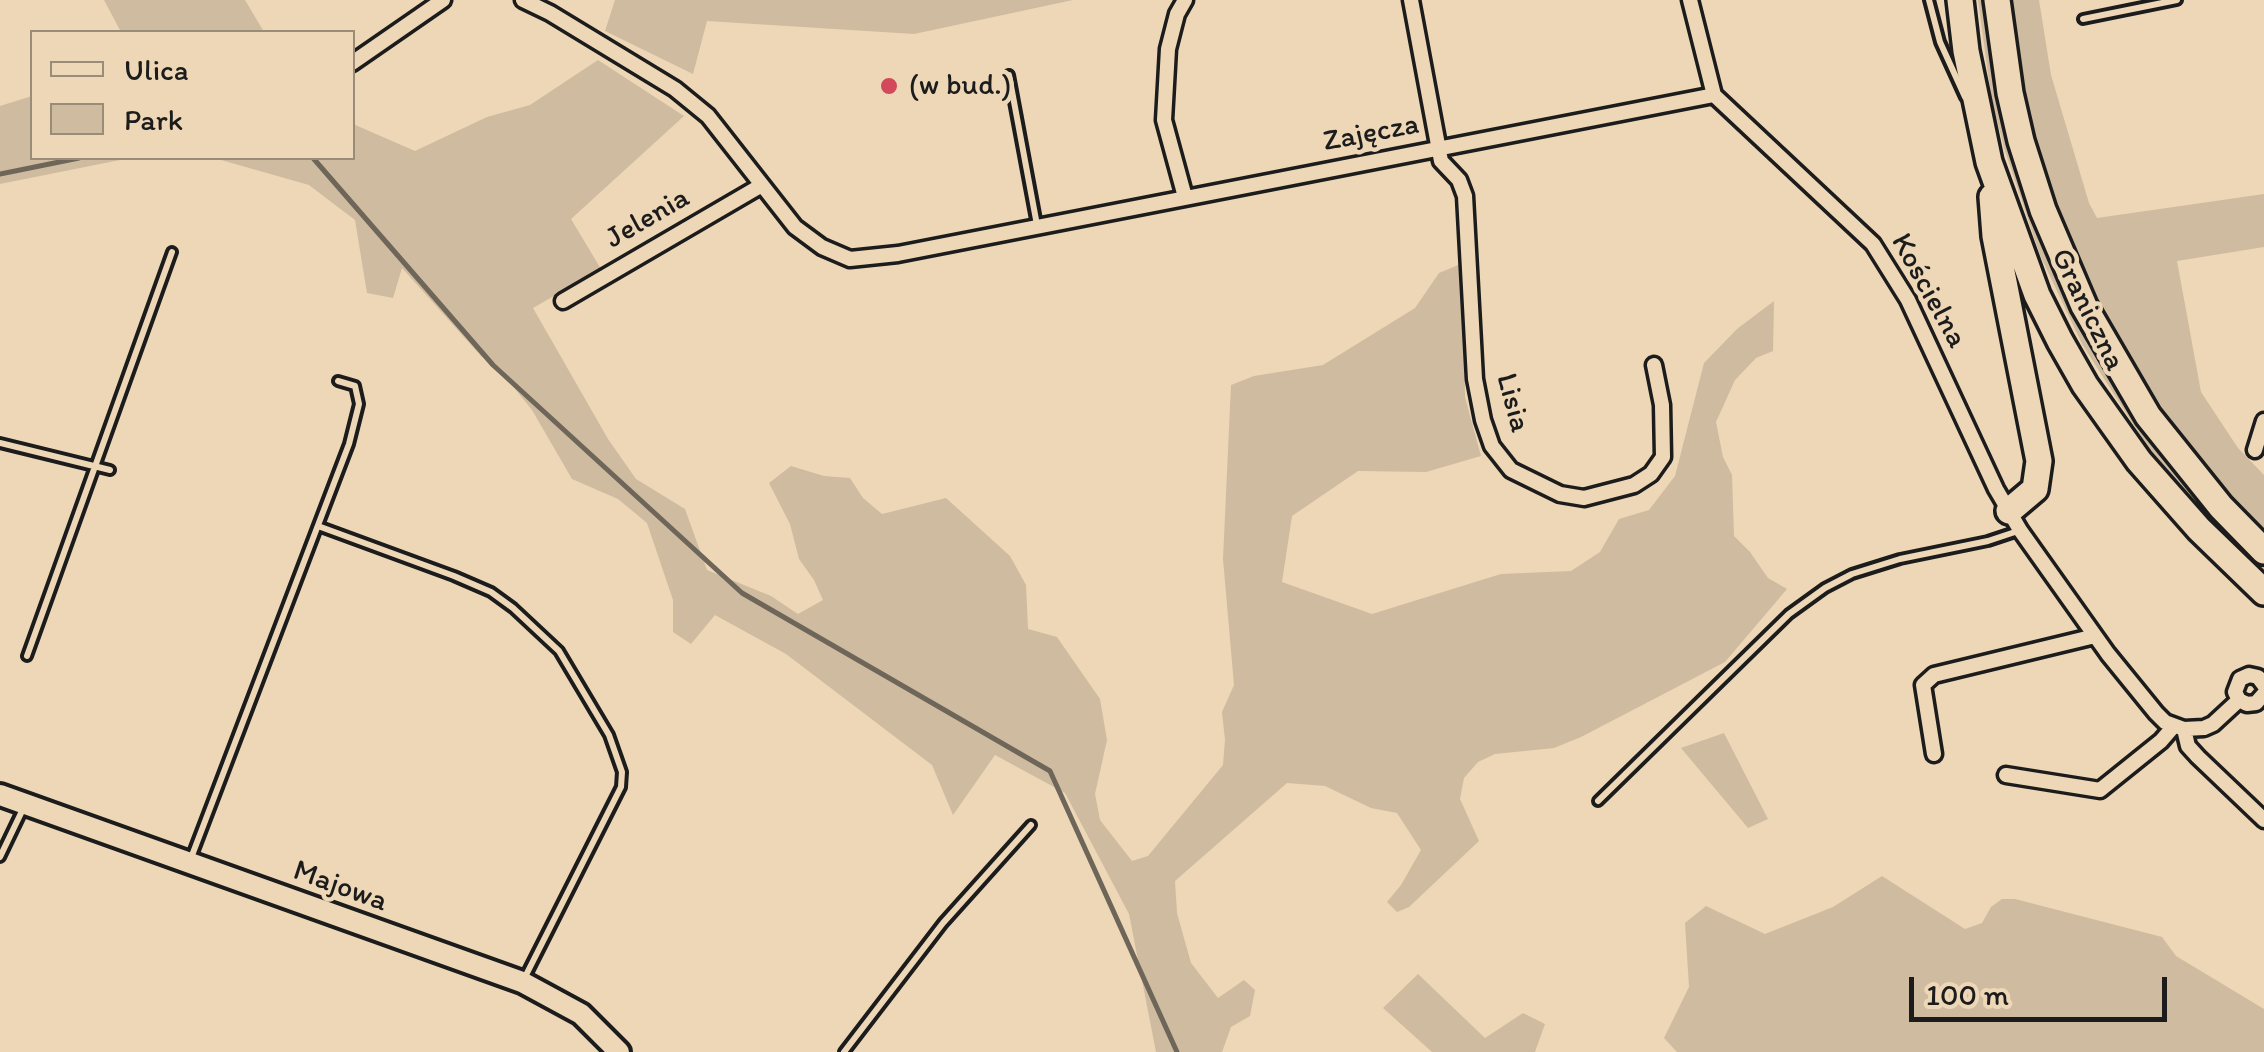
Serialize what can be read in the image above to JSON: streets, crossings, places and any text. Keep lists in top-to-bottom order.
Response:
{
  "streets": {
    "highway": ["Graniczna"],
    "street": [
      "Zajęcza",
      "Jelenia",
      "Kościelna",
      "Lisia",
      "Majowa"
    ]
  },
  "crossings": [
    ["Zajęcza", "Jelenia"],
    ["Zajęcza", "Kościelna"],
    ["Zajęcza", "Lisia"]
  ],
  "places": ["(w bud.)"],
  "legend": ["Ulica", "Park"],
  "scale_bar": "100 m"
}
